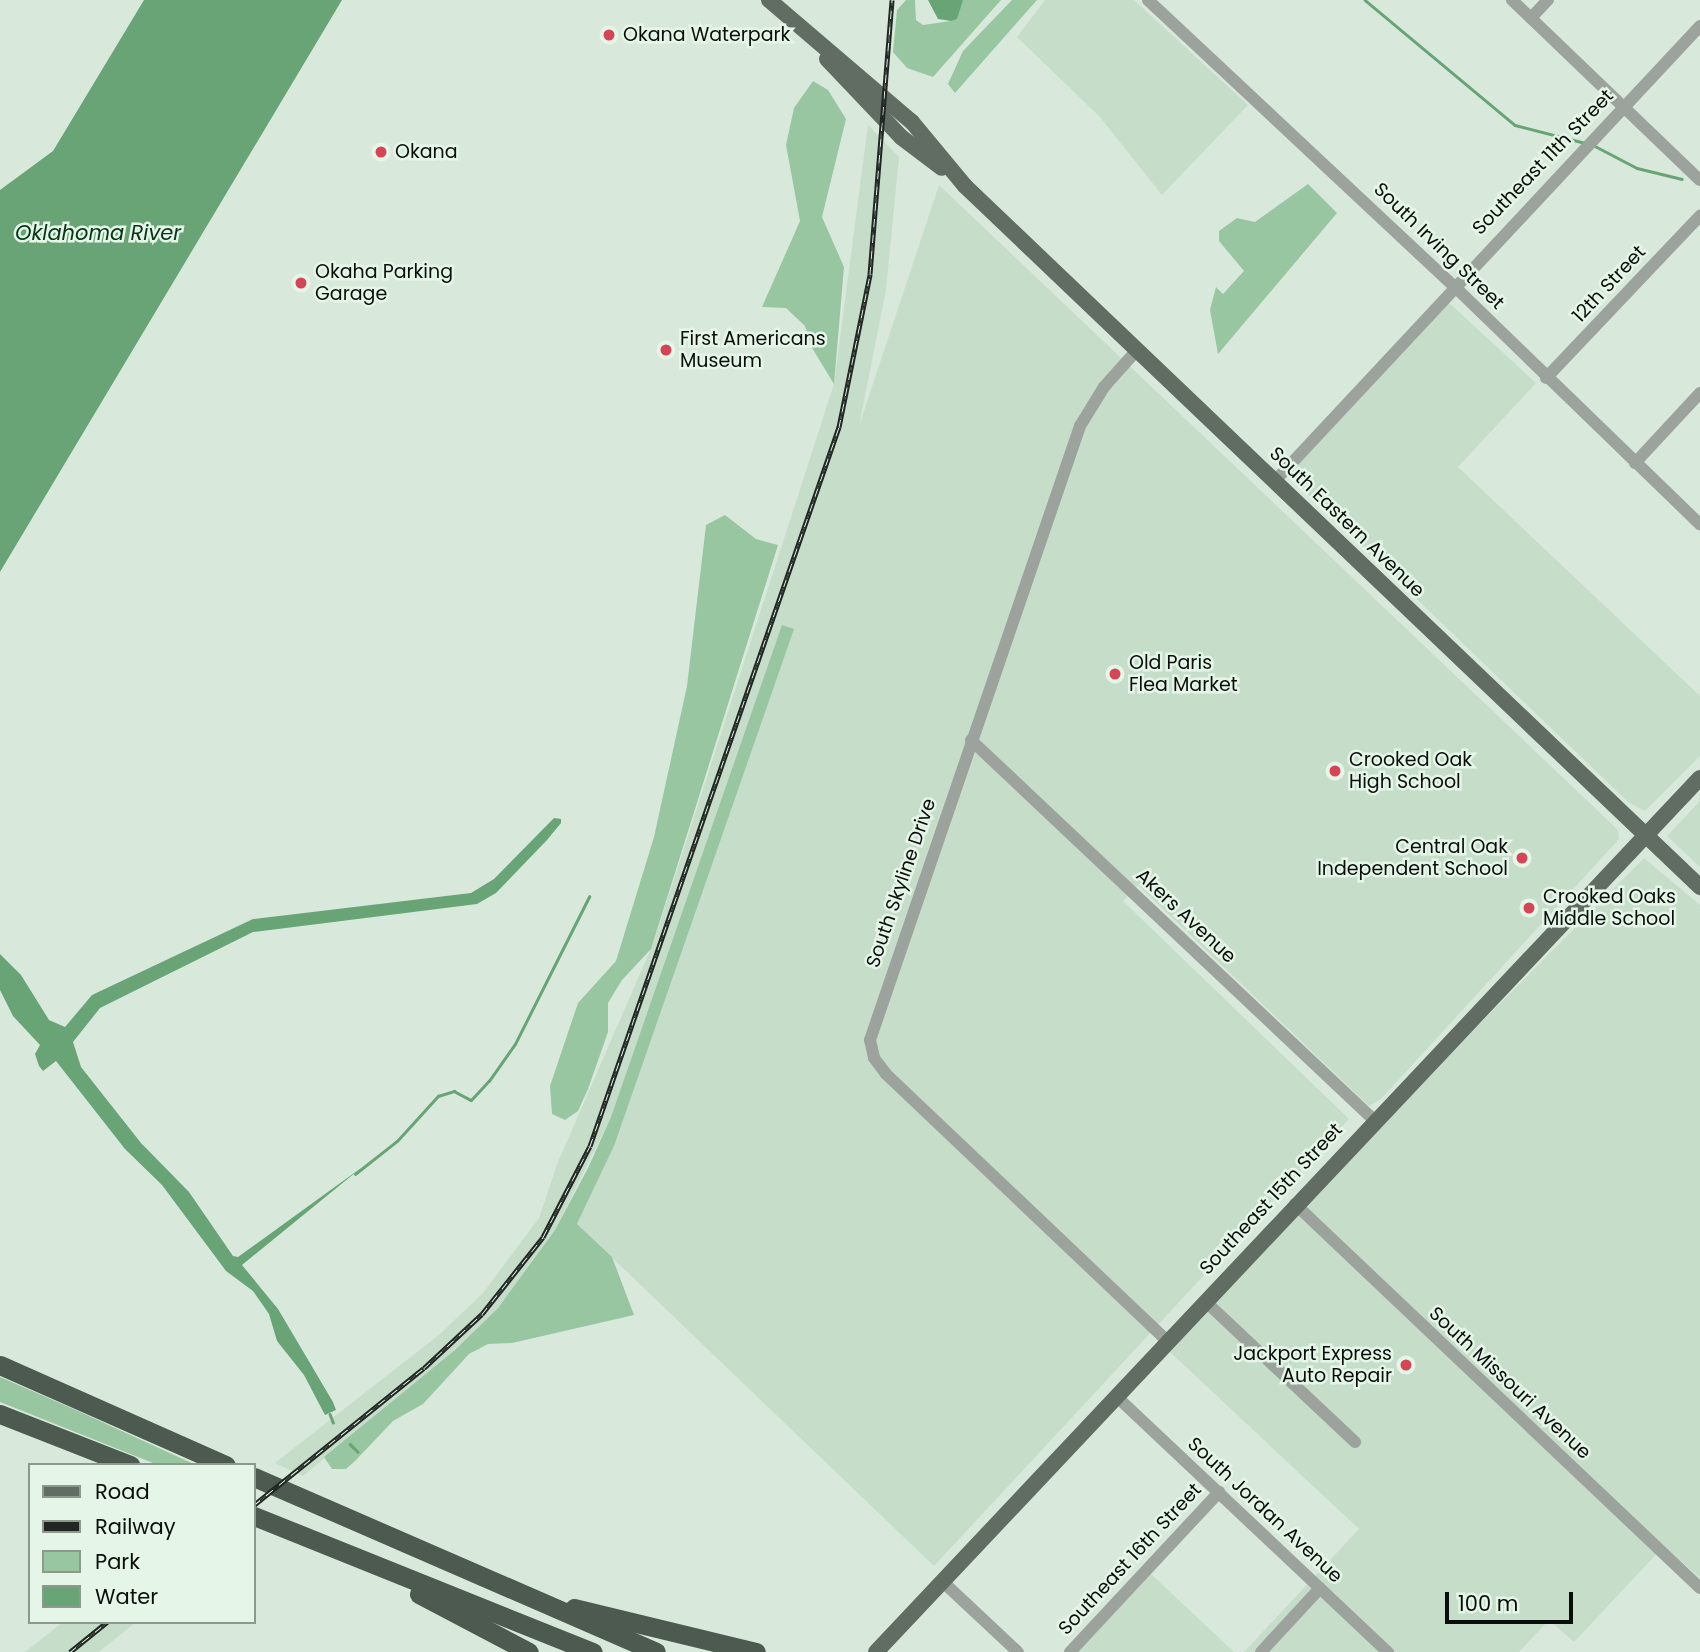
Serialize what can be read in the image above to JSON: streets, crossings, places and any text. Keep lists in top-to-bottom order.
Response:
{
  "streets": {
    "main road": ["South Eastern Avenue", "Southeast 15th Street"],
    "street": [
      "Southeast 11th Street",
      "South Irving Street",
      "12th Street",
      "South Skyline Drive",
      "Akers Avenue",
      "South Missouri Avenue",
      "South Jordan Avenue",
      "Southeast 16th Street"
    ]
  },
  "crossings": [
    ["Southeast 11th Street", "South Irving Street"],
    ["Southeast 11th Street", "South Eastern Avenue"],
    ["South Irving Street", "12th Street"],
    ["South Eastern Avenue", "South Skyline Drive"],
    ["South Eastern Avenue", "Southeast 15th Street"],
    ["South Skyline Drive", "Akers Avenue"],
    ["South Skyline Drive", "Southeast 15th Street"],
    ["Akers Avenue", "Southeast 15th Street"],
    ["Southeast 15th Street", "South Missouri Avenue"],
    ["Southeast 15th Street", "South Jordan Avenue"],
    ["South Jordan Avenue", "Southeast 16th Street"]
  ],
  "water": ["Oklahoma River"],
  "places": [
    "Okana Waterpark",
    "Okana",
    "Okaha Parking Garage",
    "First Americans Museum",
    "Old Paris Flea Market",
    "Crooked Oak High School",
    "Central Oak Independent School",
    "Crooked Oaks Middle School",
    "Jackport Express Auto Repair"
  ],
  "legend": [
    "Road",
    "Railway",
    "Park",
    "Water"
  ],
  "scale_bar": "100 m"
}
